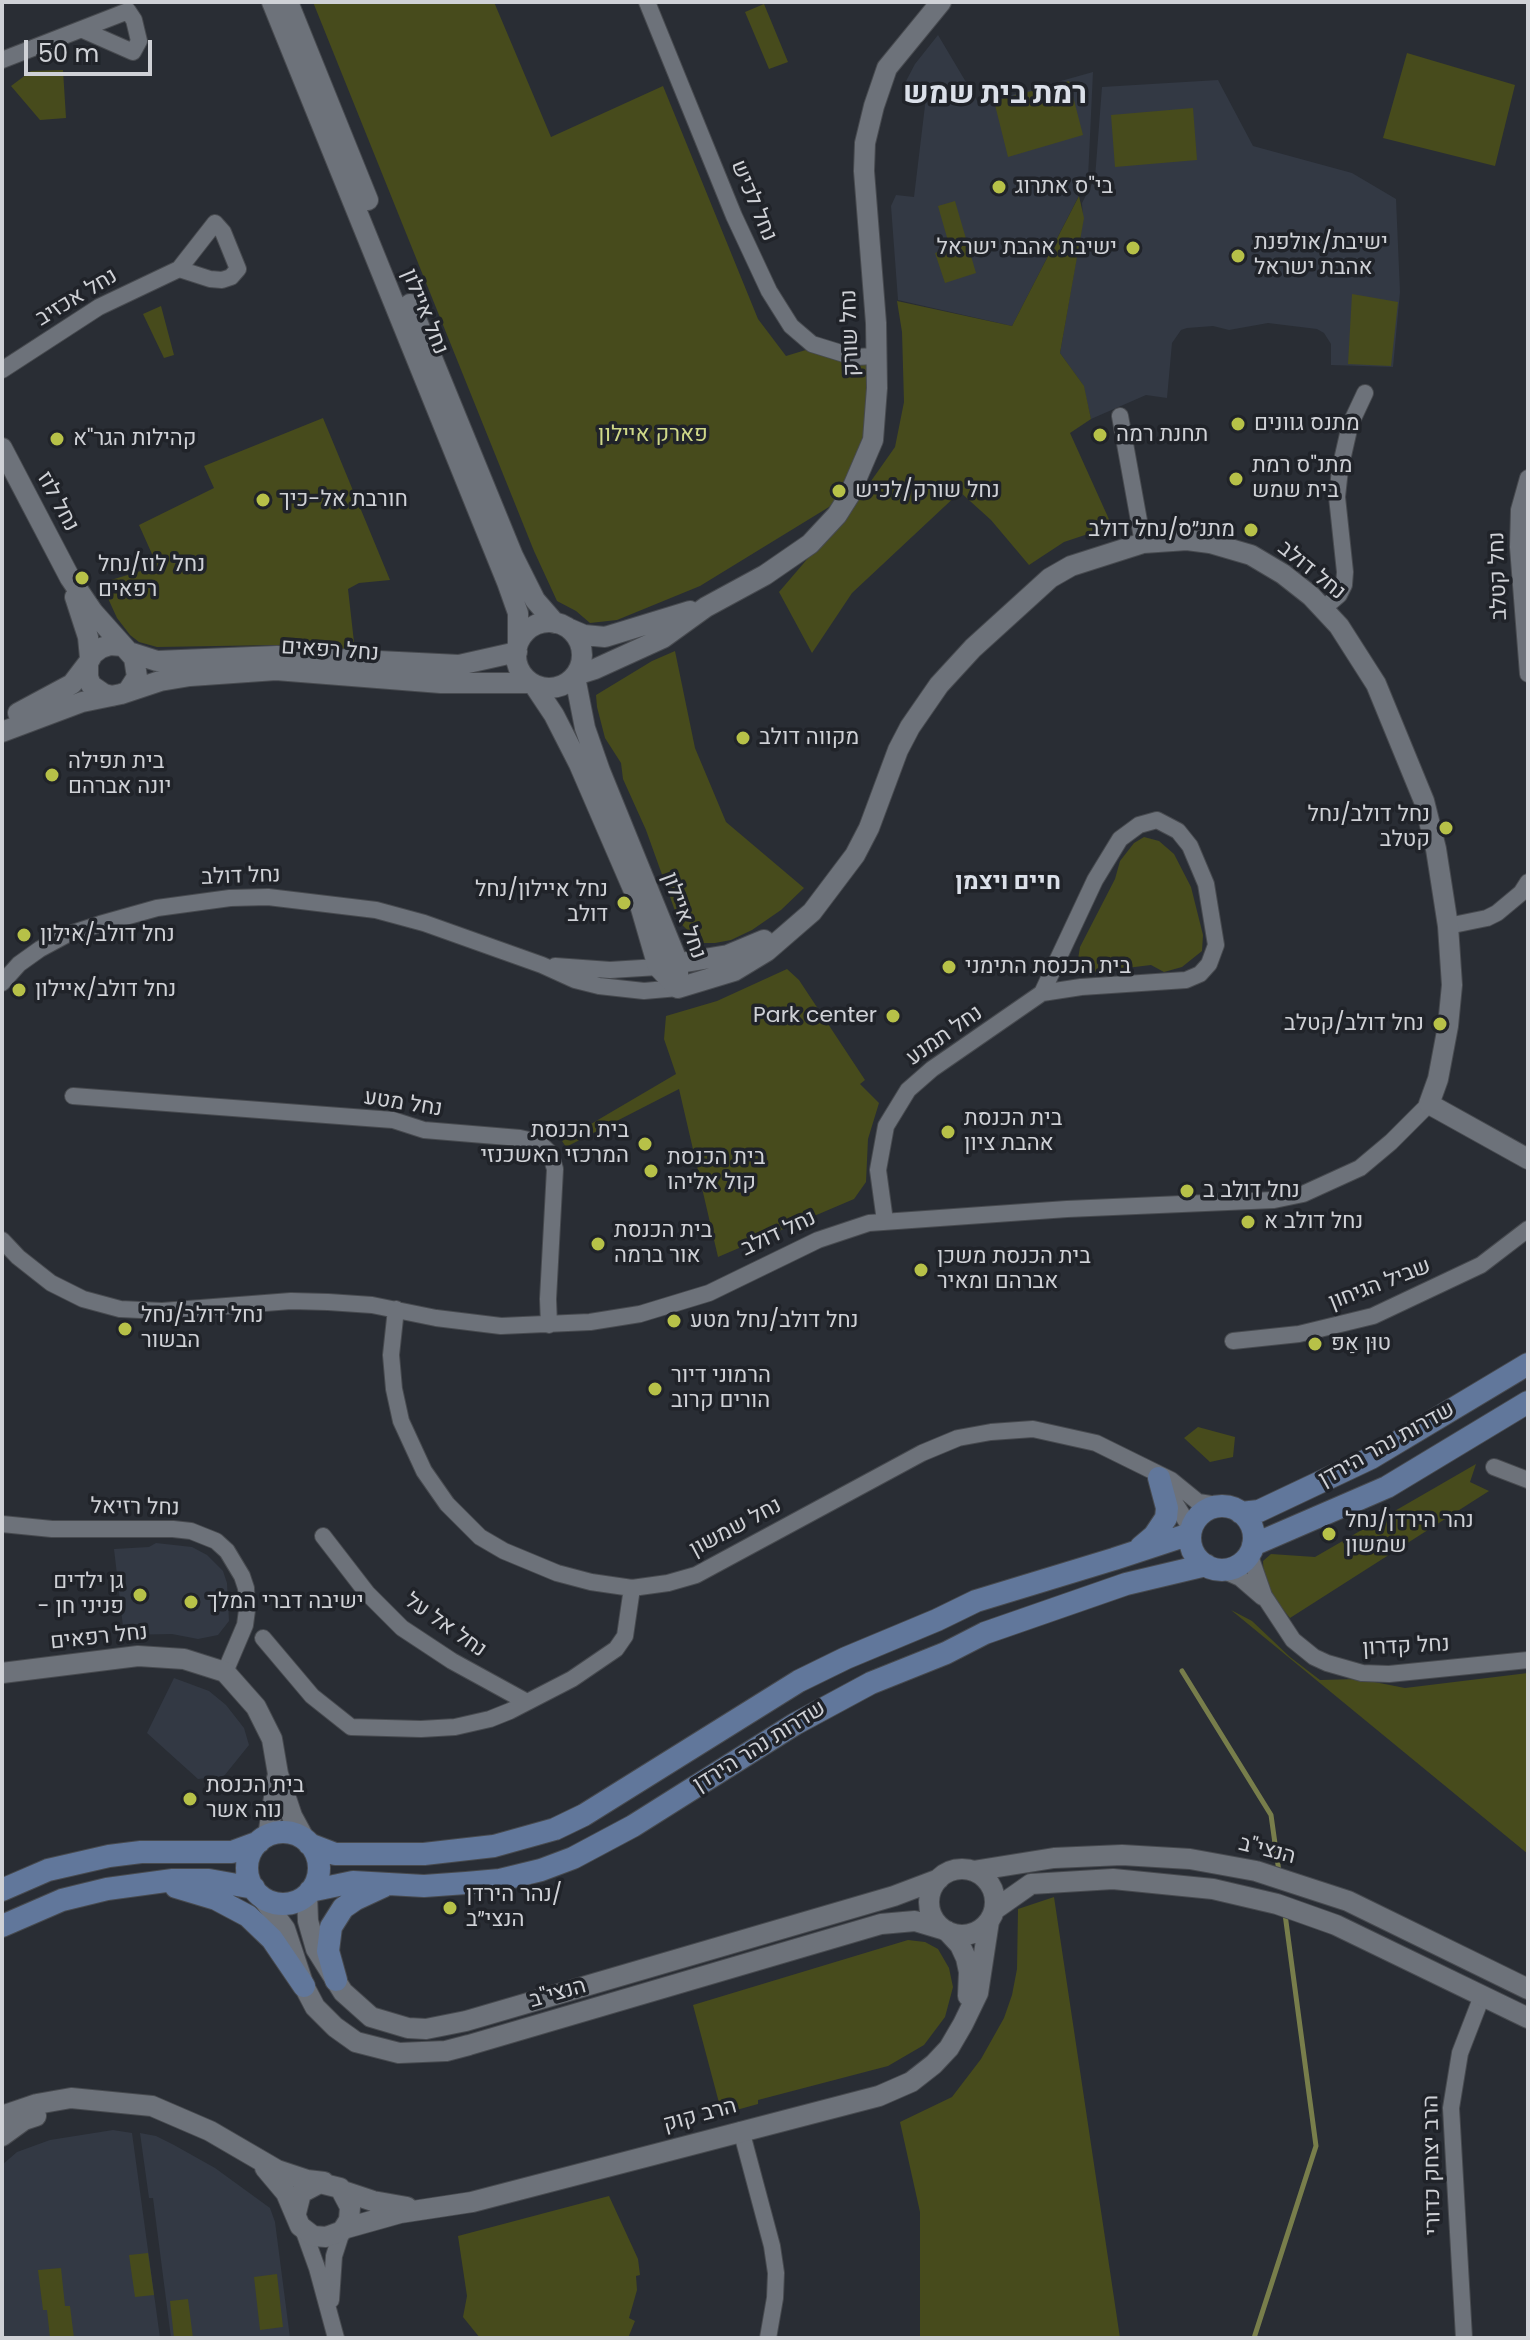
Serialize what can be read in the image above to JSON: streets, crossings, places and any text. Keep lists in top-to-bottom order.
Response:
{
  "streets": {
    "main road": ["שדרות נהר הירדן"],
    "street": [
      "נחל לכיש",
      "נחל אכזיב",
      "נחל איילון",
      "נחל שורק",
      "נחל לוז",
      "נחל דולב",
      "נחל קטלב",
      "נחל רפאים",
      "נחל תמנע",
      "נחל מטע",
      "שביל הגיחון",
      "נחל רזיאל",
      "נחל שמשון",
      "נחל אל על",
      "נחל קדרון",
      "הנצי\"ב",
      "הרב קוק",
      "הרב יצחק כדורי"
    ]
  },
  "crossings": [
    ["נחל לכיש", "נחל שורק"],
    ["נחל איילון", "נחל שורק"],
    ["נחל איילון", "נחל דולב"],
    ["נחל איילון", "נחל רפאים"],
    ["נחל שורק", "נחל רפאים"],
    ["נחל לוז", "נחל רפאים"],
    ["נחל דולב", "נחל תמנע"],
    ["נחל דולב", "נחל מטע"],
    ["נחל דולב", "נחל שמשון"],
    ["נחל רפאים", "נחל רזיאל"],
    ["שדרות נהר הירדן", "נחל שמשון"],
    ["שדרות נהר הירדן", "נחל קדרון"],
    ["שדרות נהר הירדן", "הנצי\"ב"],
    ["נחל שמשון", "נחל קדרון"],
    ["הנצי\"ב", "הרב קוק"]
  ],
  "districts": ["רמת בית שמש", "חיים ויצמן"],
  "parks": ["פארק איילון"],
  "places": [
    "בי\"ס אתרוג",
    "ישיבת אהבת ישראל",
    "ישיבת/אולפנת אהבת ישראל",
    "מתנס גוונים",
    "תחנת רמה",
    "קהילות הגר\"א",
    "מתנ\"ס רמת בית שמש",
    "נחל שורק/לכיש",
    "חורבת אל-כיך",
    "מתנ״ס/נחל דולב",
    "נחל לוז/נחל רפאים",
    "מקווה דולב",
    "בית תפילה יונה אברהם",
    "נחל דולב/נחל קטלב",
    "נחל איילון/נחל דולב",
    "נחל דולב/אילון",
    "בית הכנסת התימני",
    "נחל דולב/איילון",
    "Park center",
    "נחל דולב/קטלב",
    "בית הכנסת אהבת ציון",
    "בית הכנסת המרכזי האשכנזי",
    "בית הכנסת קול אליהו",
    "נחל דולב ב",
    "נחל דולב א",
    "בית הכנסת אור ברמה",
    "בית הכנסת משכן אברהם ומאיר",
    "נחל דולב/נחל מטע",
    "נחל דולב/נחל הבשור",
    "טוּן אַפּ",
    "הרמוני דיור הורים קרוב",
    "נהר הירדן/נחל שמשון",
    "גן ילדים - פניני חן",
    "ישיבה דברי המלך",
    "בית הכנסת נוה אשר",
    "נהר הירדן/ הנצי״ב"
  ],
  "scale_bar": "50 m"
}
